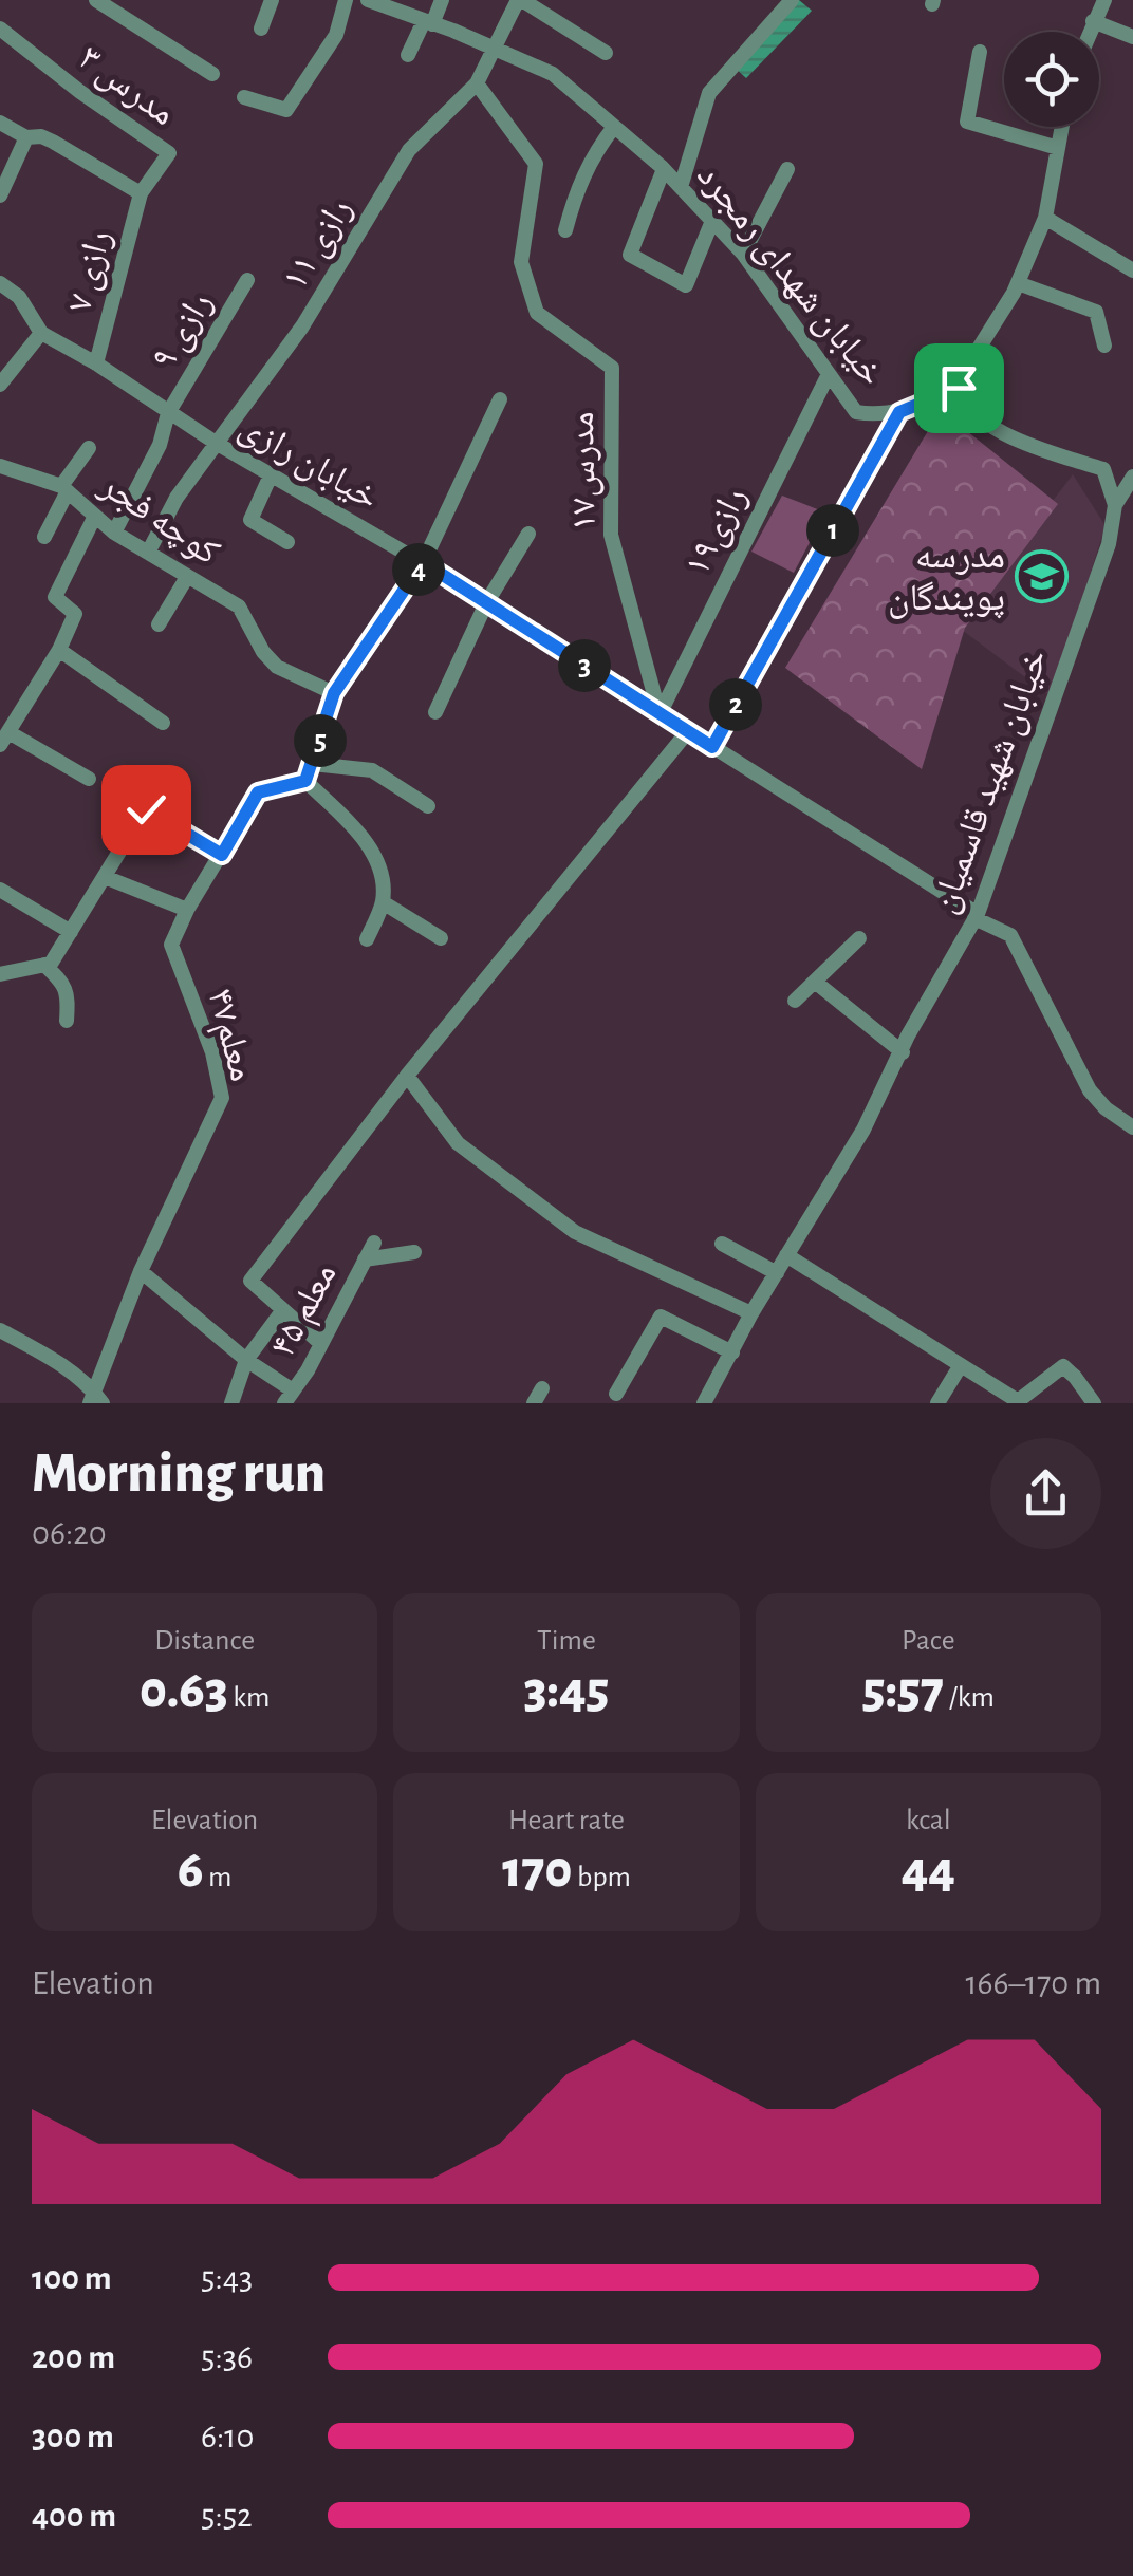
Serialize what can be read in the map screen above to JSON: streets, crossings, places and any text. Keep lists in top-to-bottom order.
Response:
{
  "streets": {
    "street": [
      "مدرس ۳",
      "رازی ۱۱",
      "رازی ۷",
      "خیابان شهدای رمجرد",
      "رازی ۹",
      "خیابان رازی",
      "مدرس۱۷",
      "کوچه فجر",
      "رازی۱۹",
      "خیابان شهید قاسمیان",
      "معلم۴۷",
      "معلم ۴۵"
    ]
  },
  "crossings": [
    ["مدرس ۳", "رازی ۷"],
    ["رازی ۱۱", "خیابان شهدای رمجرد"],
    ["رازی ۱۱", "خیابان رازی"],
    ["رازی ۱۱", "مدرس۱۷"],
    ["رازی ۱۱", "کوچه فجر"],
    ["رازی ۷", "خیابان رازی"],
    ["خیابان شهدای رمجرد", "رازی۱۹"],
    ["رازی ۹", "خیابان رازی"],
    ["رازی ۹", "کوچه فجر"],
    ["خیابان رازی", "مدرس۱۷"],
    ["خیابان رازی", "رازی۱۹"],
    ["خیابان رازی", "خیابان شهید قاسمیان"],
    ["مدرس۱۷", "رازی۱۹"]
  ],
  "places": {
    "school or university": ["مدرسه پویندگان"]
  },
  "page": {
    "pins": [
      "1",
      "4",
      "3",
      "2",
      "5"
    ],
    "heading": ["Morning run", "06:20"],
    "stats": [
      ["Distance", "0.63 km"],
      ["Time", "3:45"],
      ["Pace", "5:57 /km"],
      ["Elevation", "6 m"],
      ["Heart rate", "170 bpm"],
      ["kcal", "44"]
    ],
    "chart": ["Elevation", "166–170 m"],
    "list": [
      {
        "name": "100 m",
        "note": "5:43"
      },
      {
        "name": "200 m",
        "note": "5:36"
      },
      {
        "name": "300 m",
        "note": "6:10"
      },
      {
        "name": "400 m",
        "note": "5:52"
      }
    ]
  }
}
